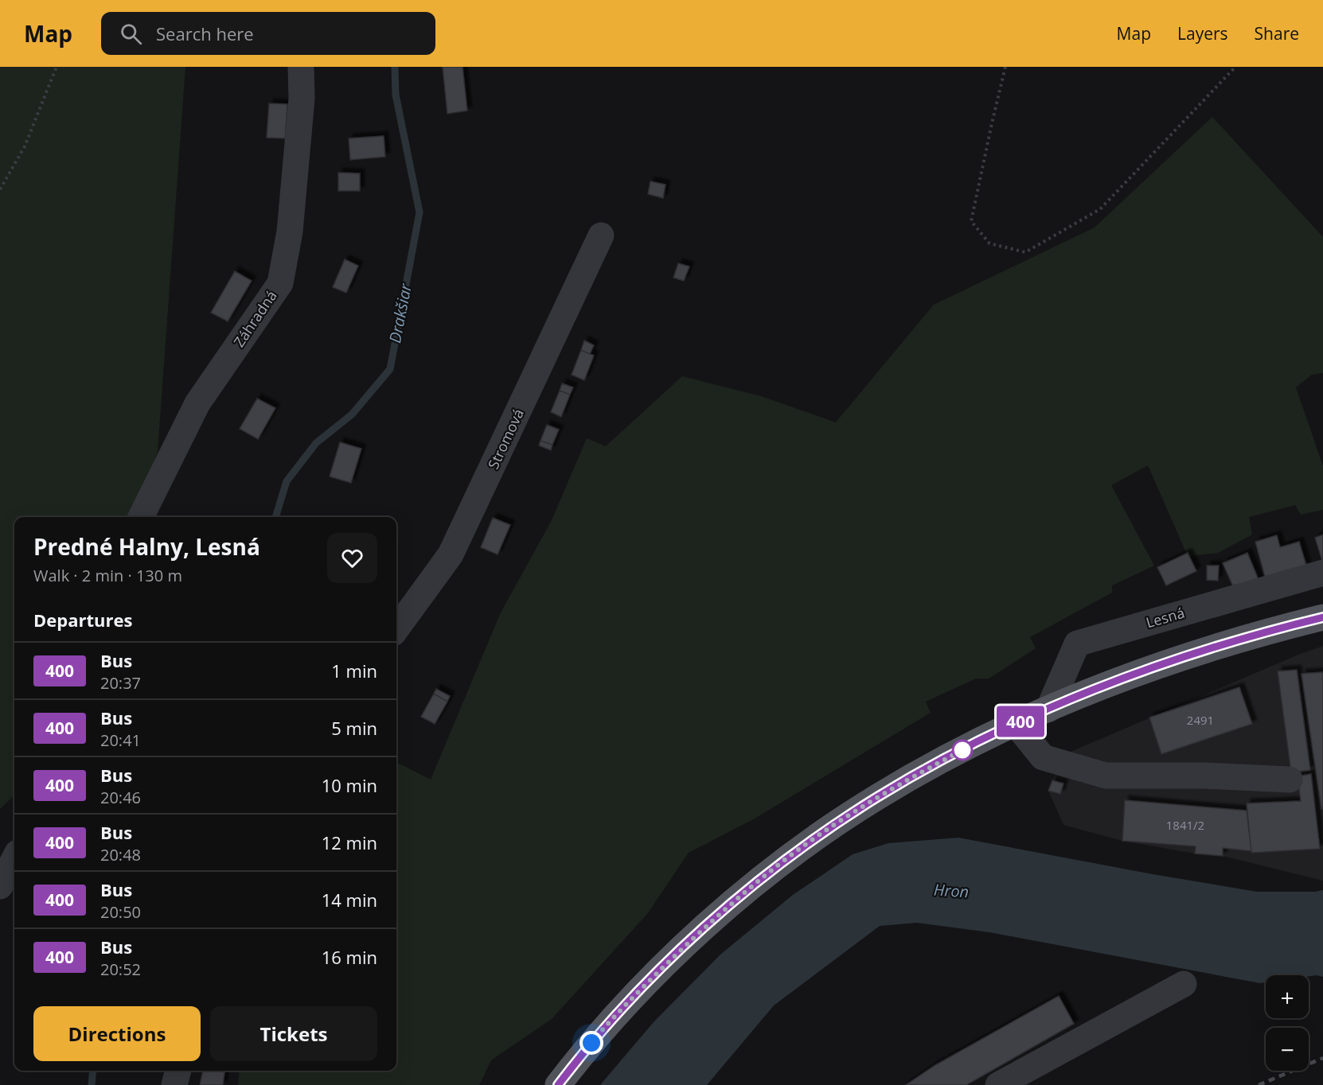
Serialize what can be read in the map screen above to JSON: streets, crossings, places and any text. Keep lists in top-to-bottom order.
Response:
{
  "streets": {
    "street": ["Záhradná", "Stromová", "Lesná"]
  },
  "water": ["Drakšiar", "Hron"],
  "lines": ["bus line 400"],
  "house_numbers": ["2491", "1841/2"],
  "page": {
    "header": "Map",
    "search": "Search here",
    "nav": ["Map", "Layers", "Share"],
    "on_map": "400",
    "heading": [
      ["Predné Halny, Lesná", "Walk · 2 min · 130 m"],
      "Departures"
    ],
    "list": [
      {
        "mark": "400",
        "name": "Bus",
        "note": "20:37",
        "value": "1 min"
      },
      {
        "mark": "400",
        "name": "Bus",
        "note": "20:41",
        "value": "5 min"
      },
      {
        "mark": "400",
        "name": "Bus",
        "note": "20:46",
        "value": "10 min"
      },
      {
        "mark": "400",
        "name": "Bus",
        "note": "20:48",
        "value": "12 min"
      },
      {
        "mark": "400",
        "name": "Bus",
        "note": "20:50",
        "value": "14 min"
      },
      {
        "mark": "400",
        "name": "Bus",
        "note": "20:52",
        "value": "16 min"
      }
    ],
    "map_buttons": ["+", "−"],
    "buttons": ["Directions", "Tickets"]
  }
}
